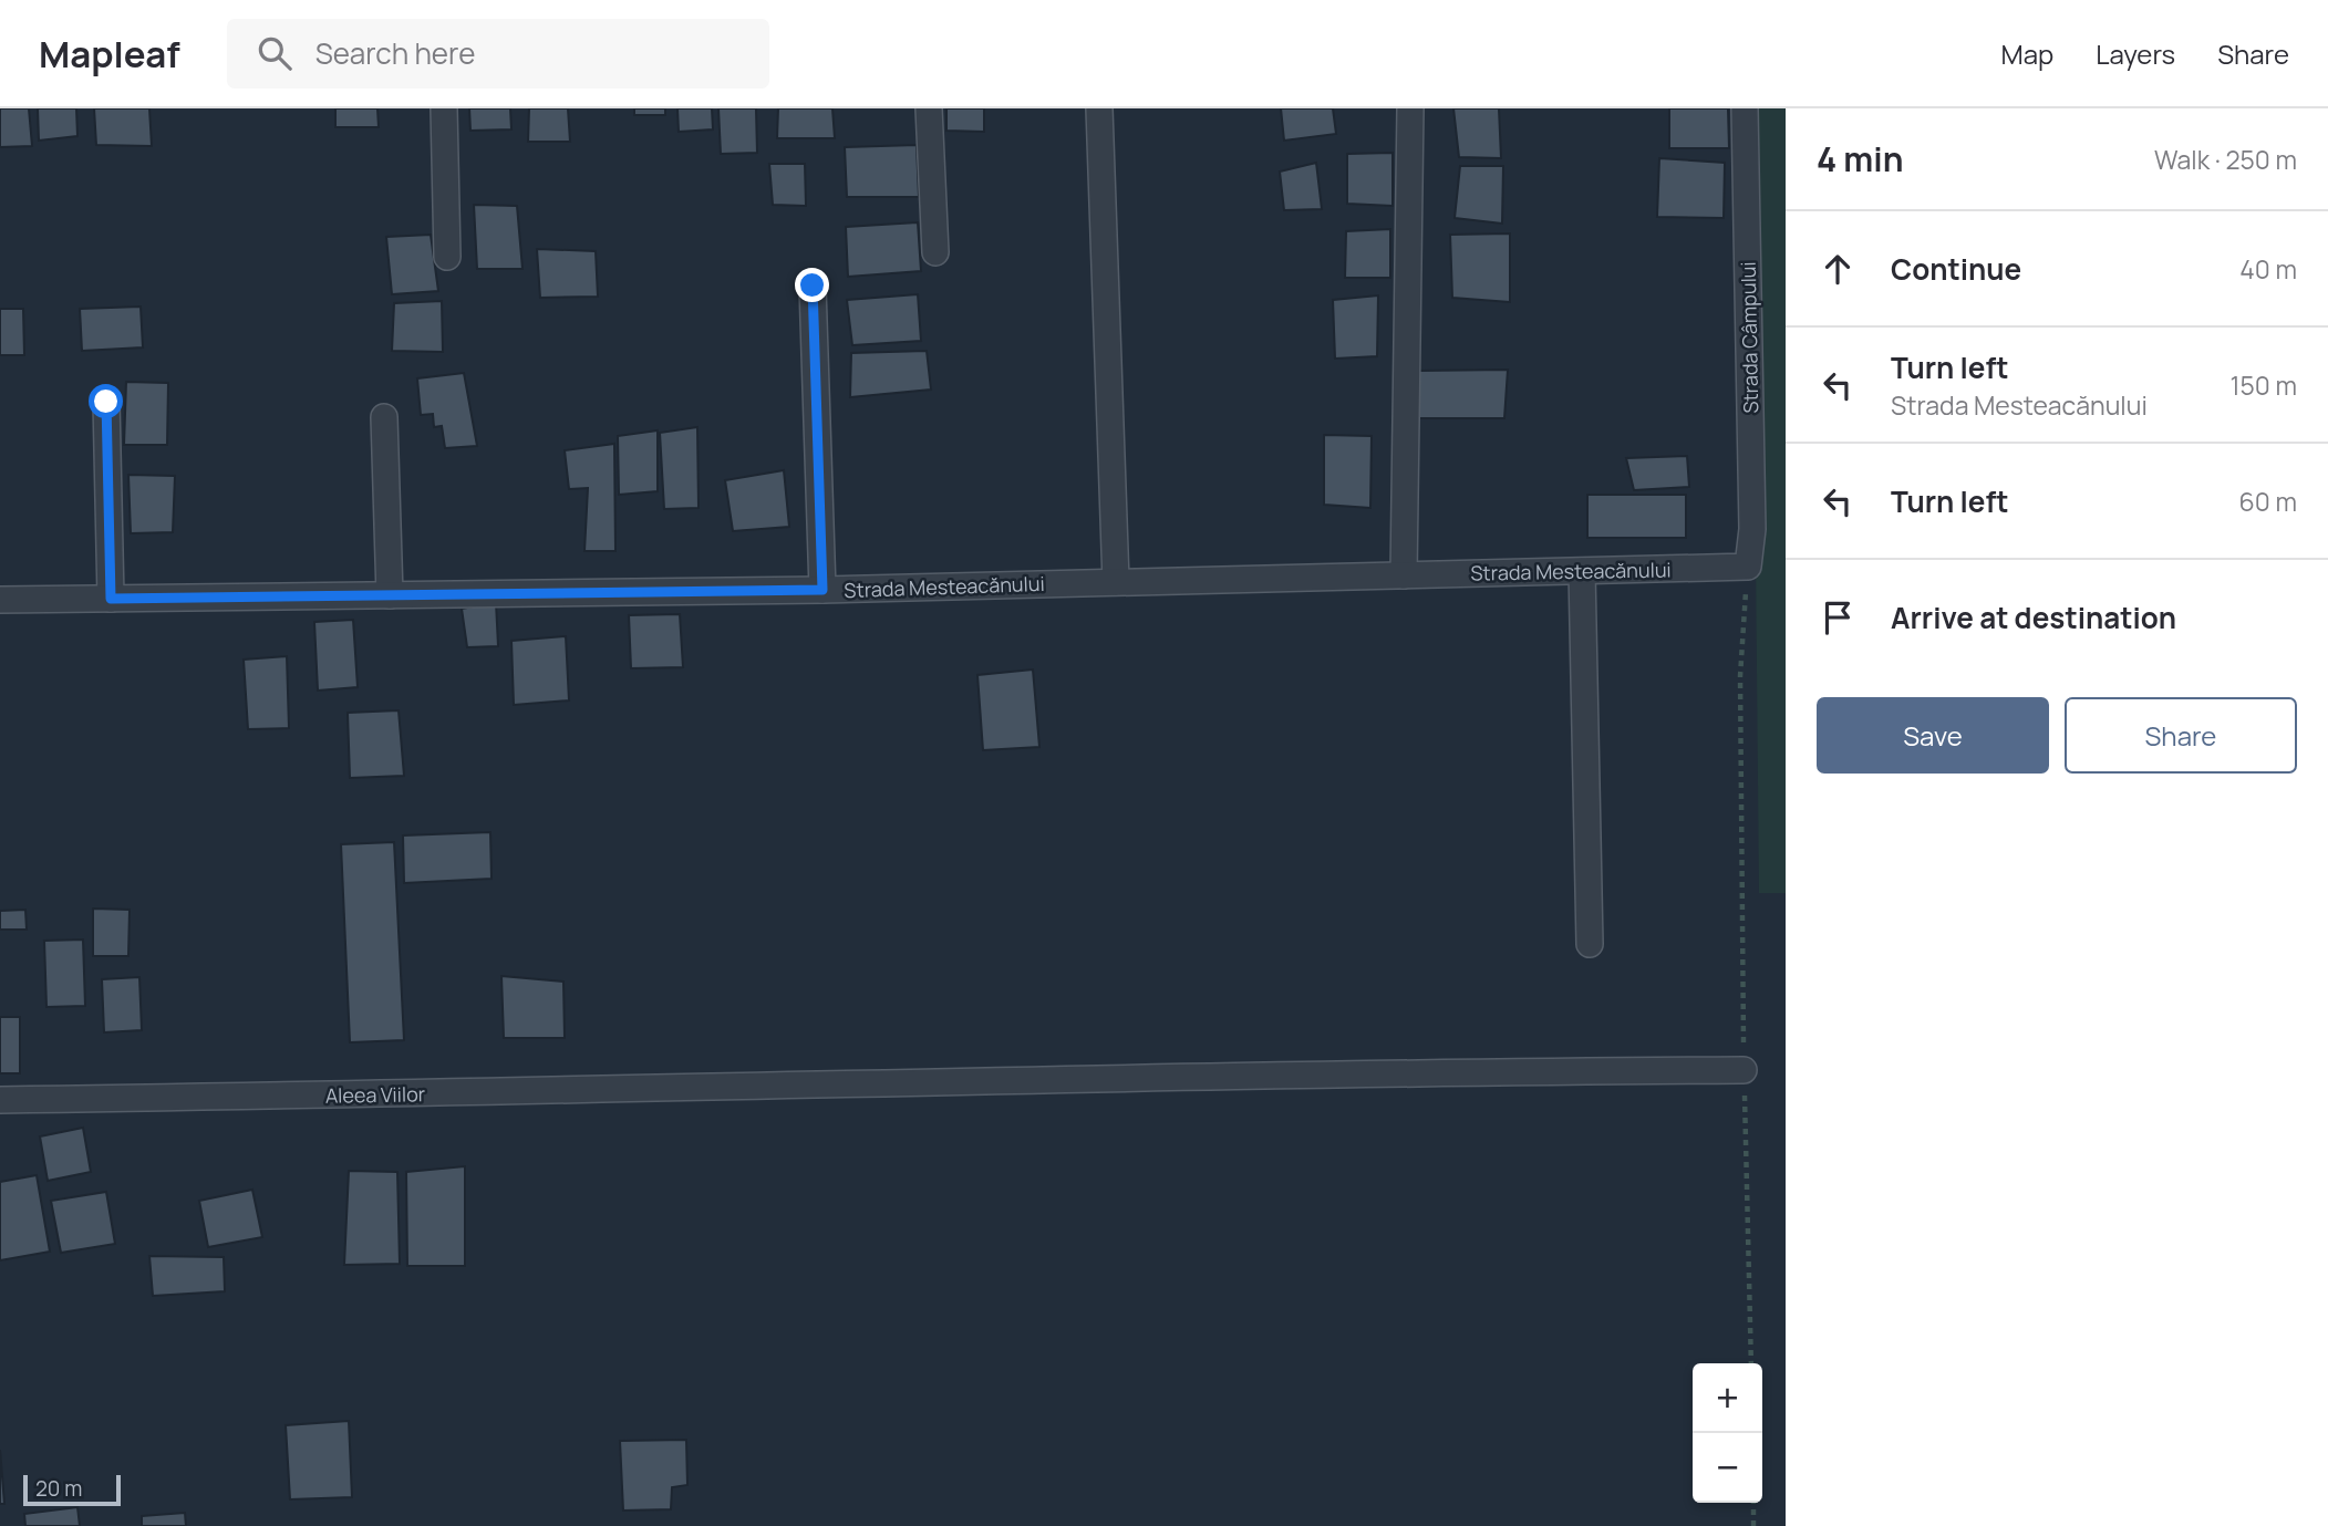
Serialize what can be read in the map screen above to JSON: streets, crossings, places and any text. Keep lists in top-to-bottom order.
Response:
{
  "streets": {
    "street": ["Strada Câmpului", "Strada Mesteacănului", "Aleea Viilor"]
  },
  "crossings": [
    ["Strada Câmpului", "Strada Mesteacănului"]
  ],
  "scale_bar": "20 m",
  "page": {
    "header": "Mapleaf",
    "search": "Search here",
    "nav": ["Map", "Layers", "Share"],
    "heading": ["4 min", "Walk · 250 m"],
    "list": [
      ["Continue", "40 m"],
      ["Turn left", "Strada Mesteacănului", "150 m"],
      ["Turn left", "60 m"],
      "Arrive at destination"
    ],
    "buttons": ["Save", "Share"],
    "map_buttons": ["+", "−"],
    "scale": "20 m"
  }
}
